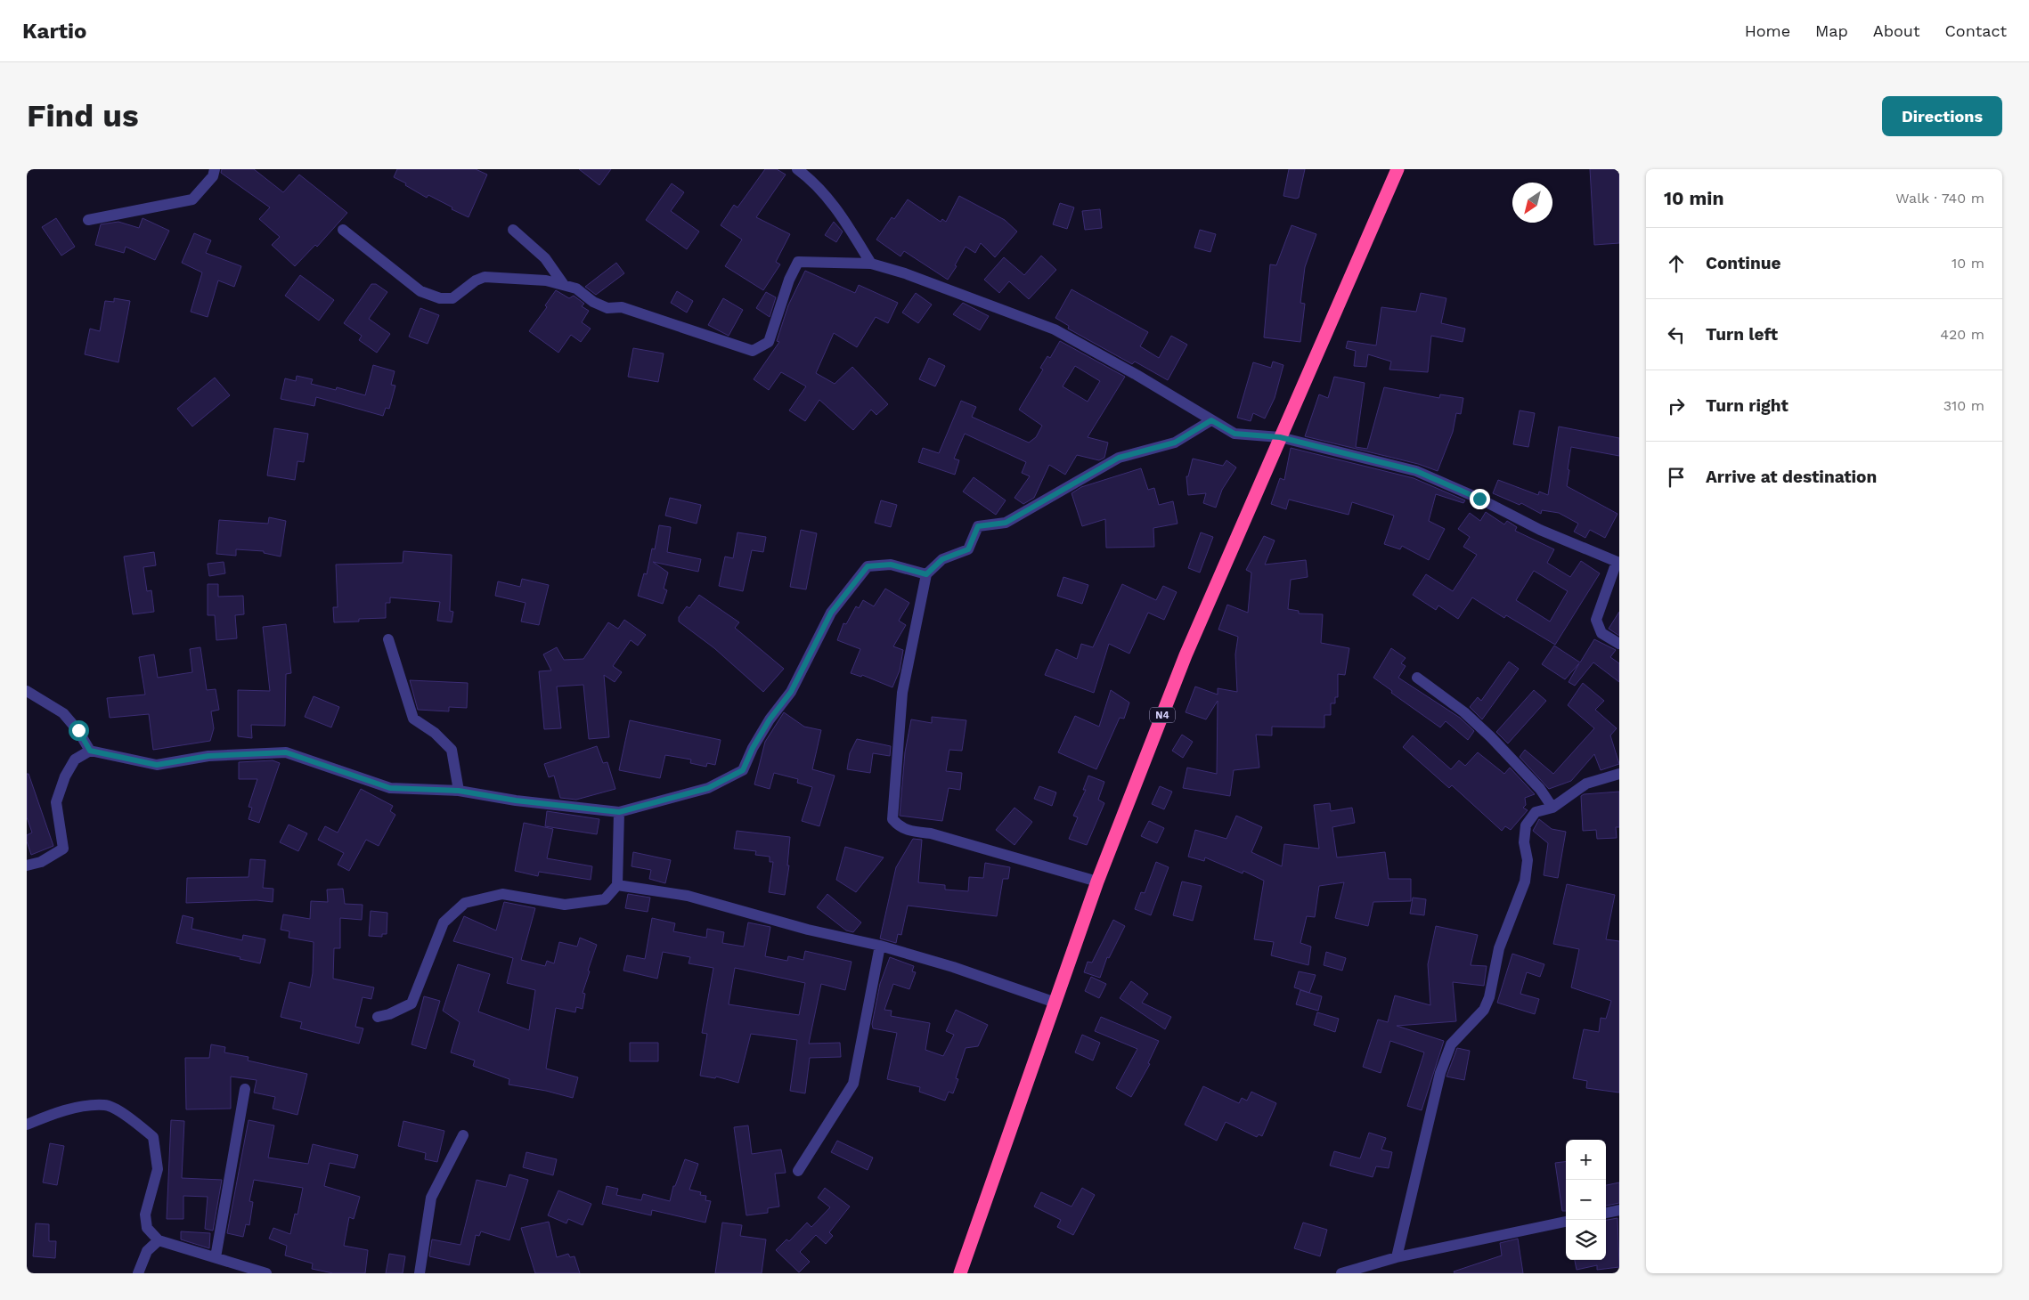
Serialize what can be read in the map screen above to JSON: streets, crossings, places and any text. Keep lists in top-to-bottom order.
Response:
{
  "streets": {
    "highway": ["N4"]
  },
  "north": "bottom left",
  "page": {
    "header": "Kartio",
    "nav": [
      "Home",
      "Map",
      "About",
      "Contact"
    ],
    "buttons": "Directions",
    "title": "Find us",
    "heading": ["10 min", "Walk · 740 m"],
    "list": [
      ["Continue", "10 m"],
      ["Turn left", "420 m"],
      ["Turn right", "310 m"],
      "Arrive at destination"
    ],
    "map_buttons": ["+", "−"]
  }
}
